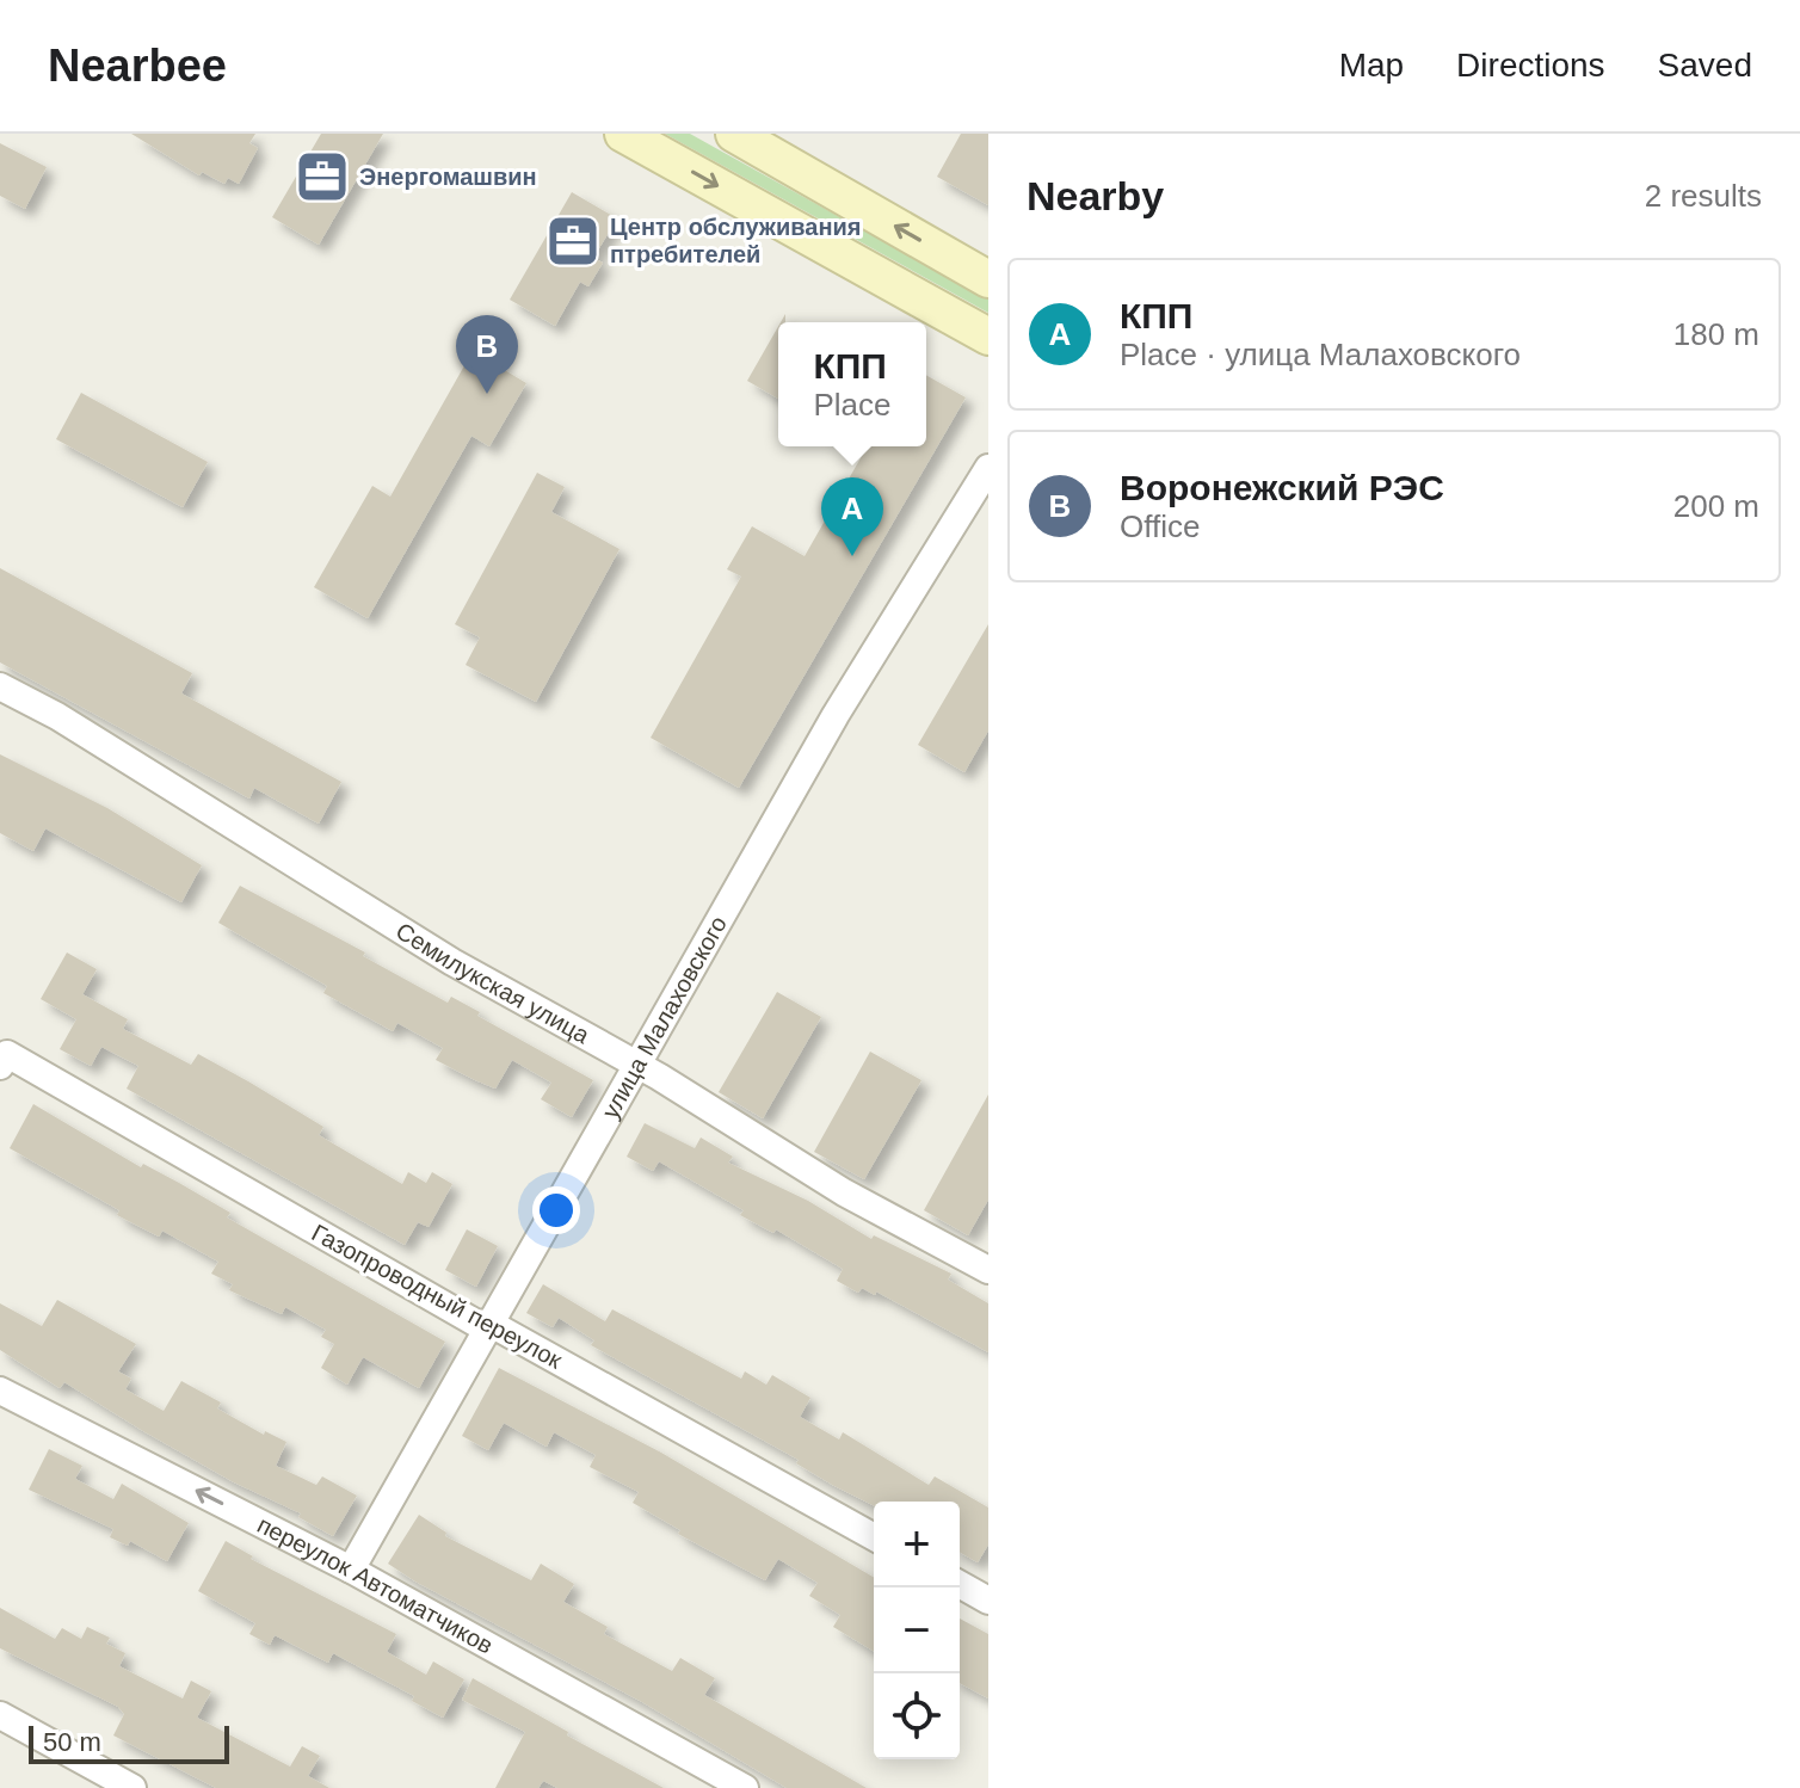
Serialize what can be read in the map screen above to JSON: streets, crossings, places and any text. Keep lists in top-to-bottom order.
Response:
{
  "streets": {
    "street": [
      "Семилукская улица",
      "улица Малаховского",
      "Газопроводный переулок",
      "переулок Автоматчиков"
    ]
  },
  "crossings": [
    ["Семилукская улица", "улица Малаховского"],
    ["улица Малаховского", "Газопроводный переулок"],
    ["улица Малаховского", "переулок Автоматчиков"]
  ],
  "one_way": ["переулок Автоматчиков"],
  "places": {
    "office": ["Энергомашвин", "Центр обслуживания птребителей"]
  },
  "scale_bar": "50 m",
  "page": {
    "header": "Nearbee",
    "nav": ["Map", "Directions", "Saved"],
    "heading": ["Nearby", "2 results"],
    "list": [
      {
        "mark": "A",
        "name": "КПП",
        "note": "Place · улица Малаховского",
        "value": "180 m"
      },
      {
        "mark": "B",
        "name": "Воронежский РЭС",
        "note": "Office",
        "value": "200 m"
      }
    ],
    "pins": ["B", "A"],
    "popup": ["КПП", "Place"],
    "map_buttons": ["+", "−"],
    "scale": "50 m"
  }
}
